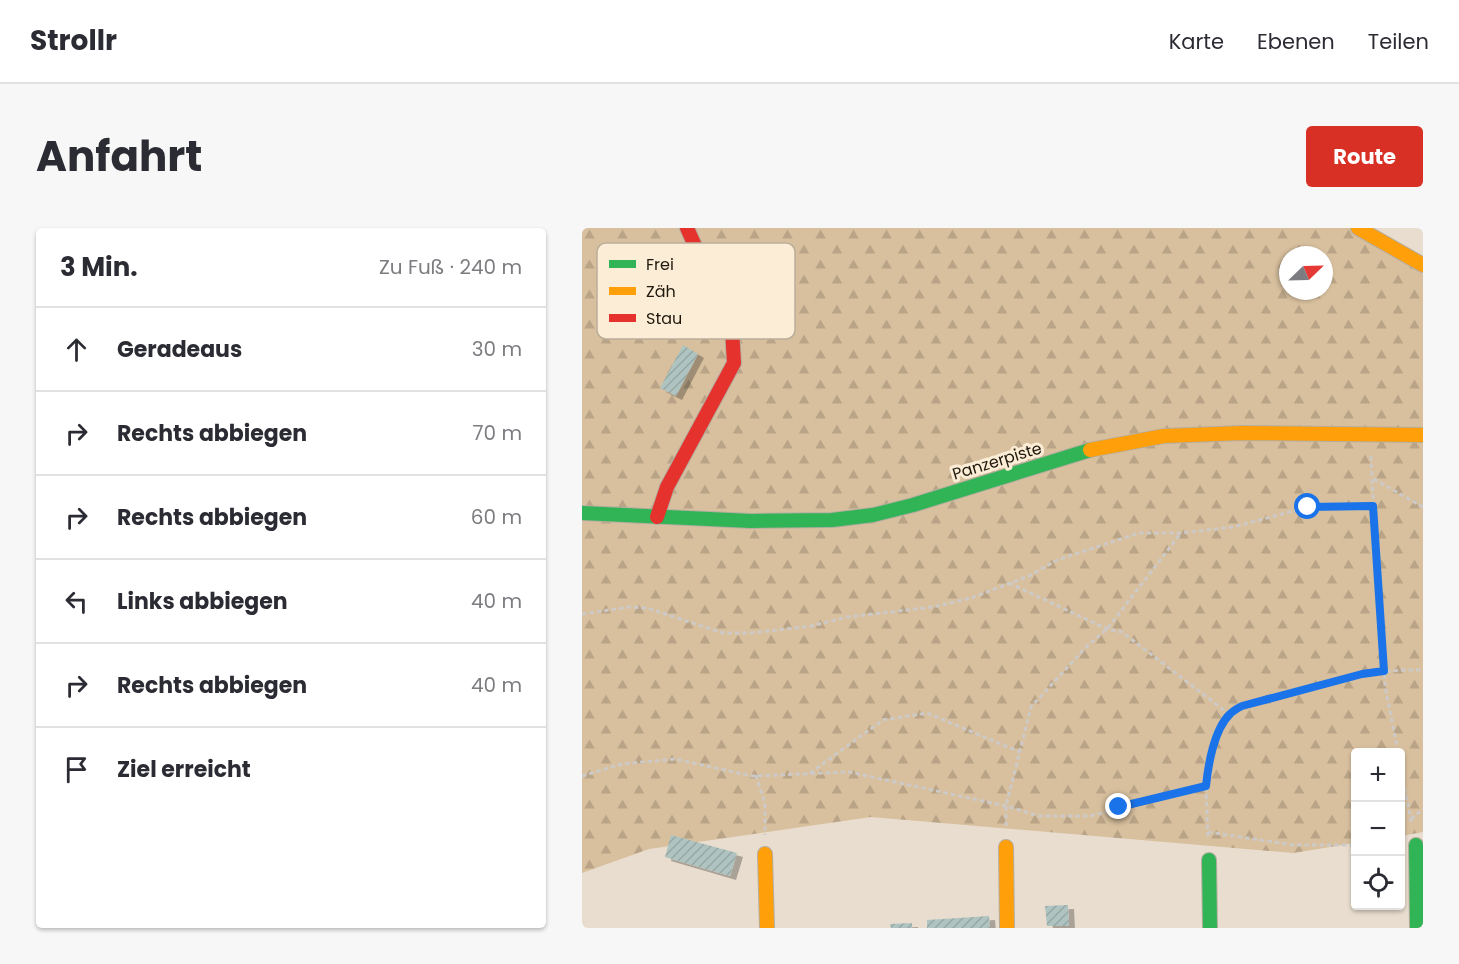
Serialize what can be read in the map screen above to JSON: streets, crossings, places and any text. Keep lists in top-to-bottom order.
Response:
{
  "streets": {
    "street": ["Panzerpiste"]
  },
  "legend": ["Frei", "Zäh", "Stau"],
  "north": "top right",
  "page": {
    "header": "Strollr",
    "nav": ["Karte", "Ebenen", "Teilen"],
    "title": "Anfahrt",
    "buttons": "Route",
    "heading": ["3 Min.", "Zu Fuß · 240 m"],
    "list": [
      ["Geradeaus", "30 m"],
      ["Rechts abbiegen", "70 m"],
      ["Rechts abbiegen", "60 m"],
      ["Links abbiegen", "40 m"],
      ["Rechts abbiegen", "40 m"],
      "Ziel erreicht"
    ],
    "map_buttons": ["+", "−"]
  }
}
